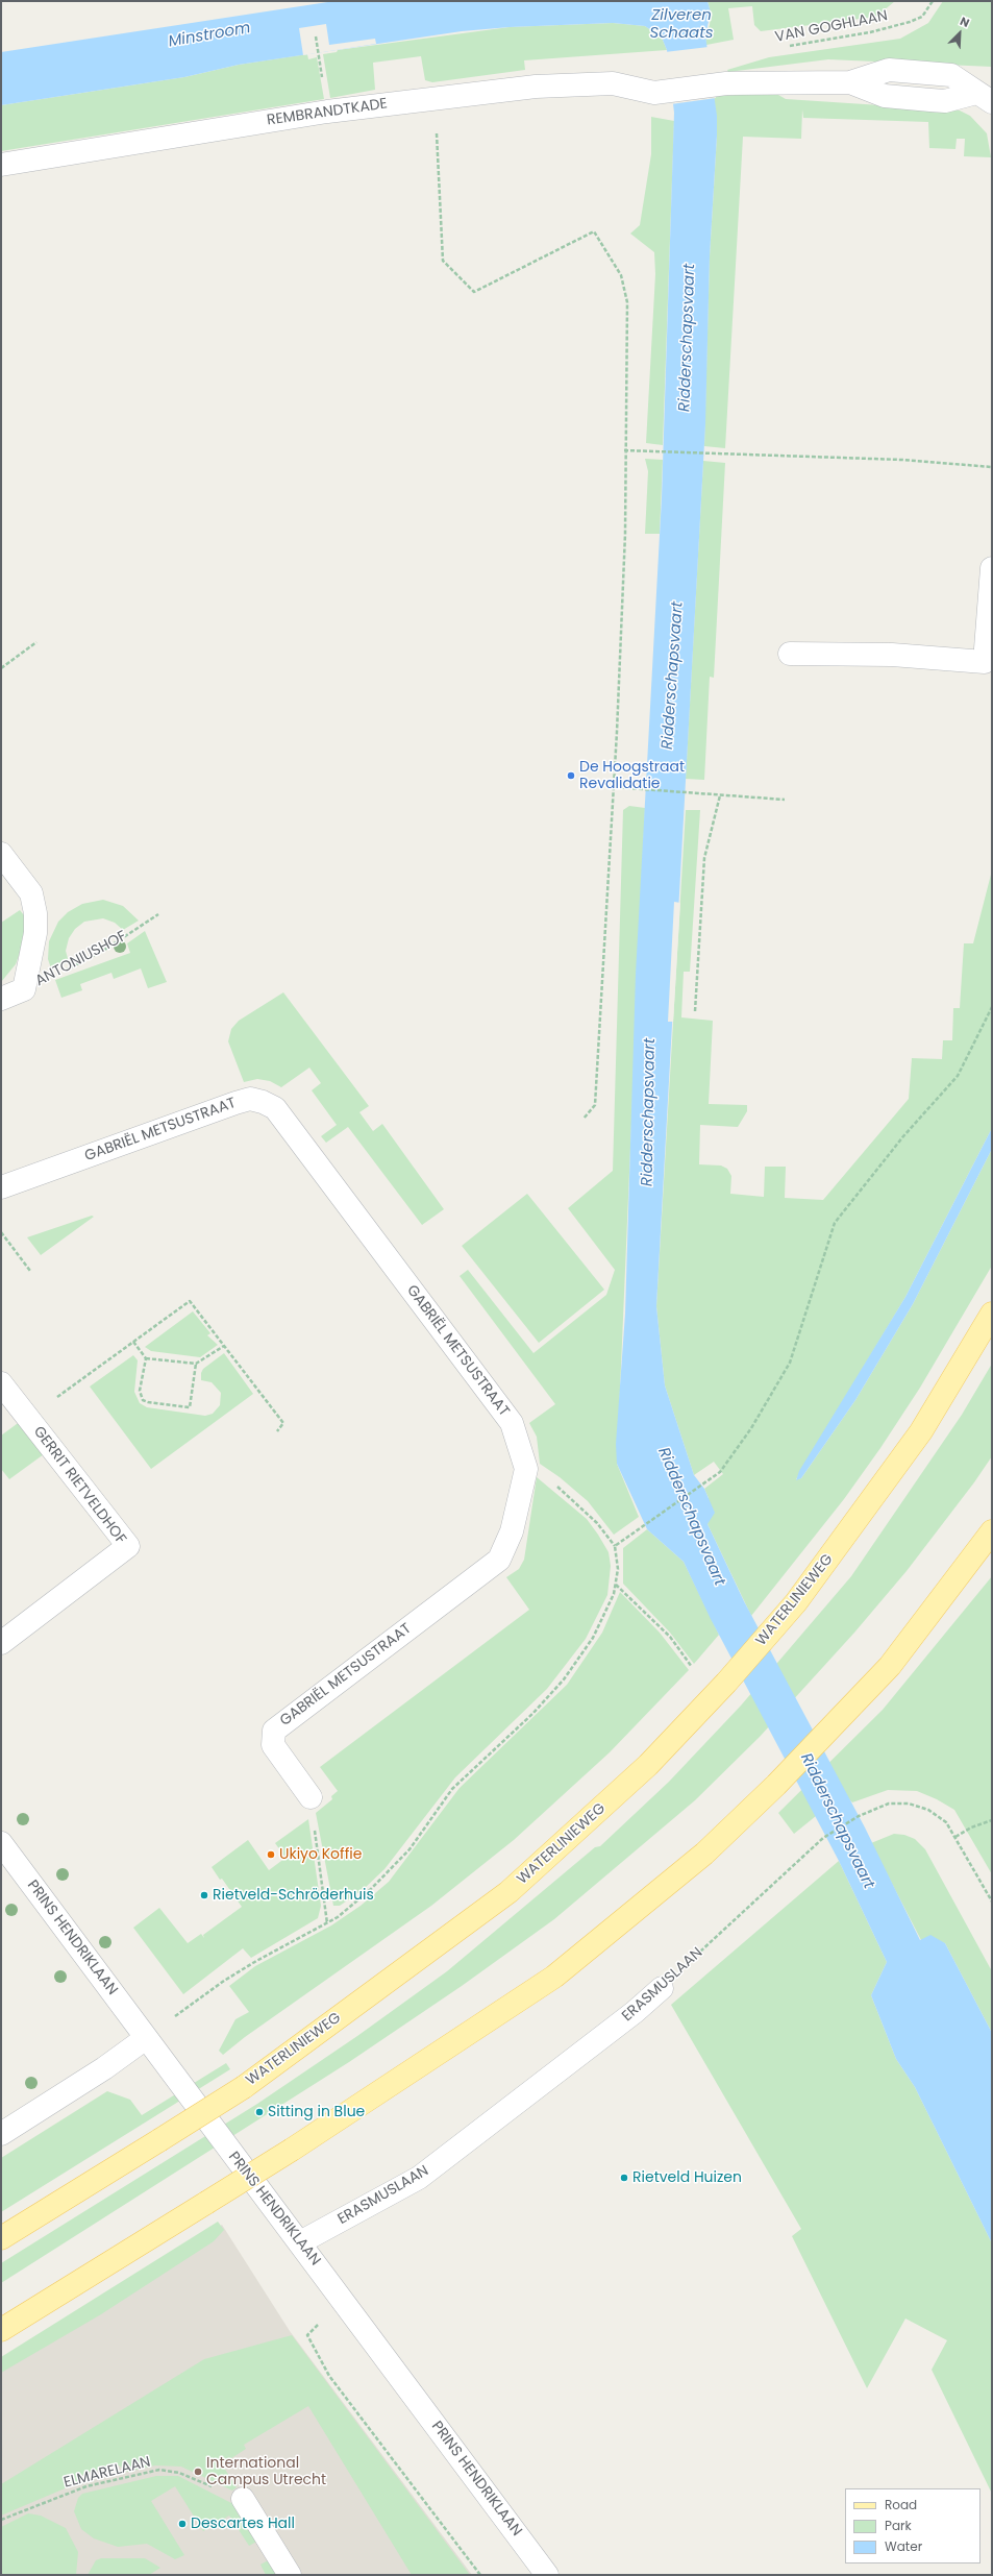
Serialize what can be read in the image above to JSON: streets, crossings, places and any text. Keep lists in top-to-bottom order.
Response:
{
  "streets": {
    "main road": ["WATERLINIEWEG"],
    "street": [
      "REMBRANDTKADE",
      "ANTONIUSHOF",
      "GABRIËL METSUSTRAAT",
      "GERRIT RIETVELDHOF",
      "PRINS HENDRIKLAAN",
      "ERASMUSLAAN"
    ],
    "path": ["VAN GOGHLAAN", "ELMARELAAN"]
  },
  "crossings": [
    ["PRINS HENDRIKLAAN", "ERASMUSLAAN"]
  ],
  "water": ["Zilveren Schaats", "Minstroom", "Ridderschapsvaart"],
  "places": [
    "De Hoogstraat Revalidatie",
    "Ukiyo Koffie",
    "Rietveld-Schröderhuis",
    "Sitting in Blue",
    "Rietveld Huizen",
    "International Campus Utrecht",
    "Descartes Hall"
  ],
  "legend": ["Road", "Park", "Water"],
  "north": "top right"
}
